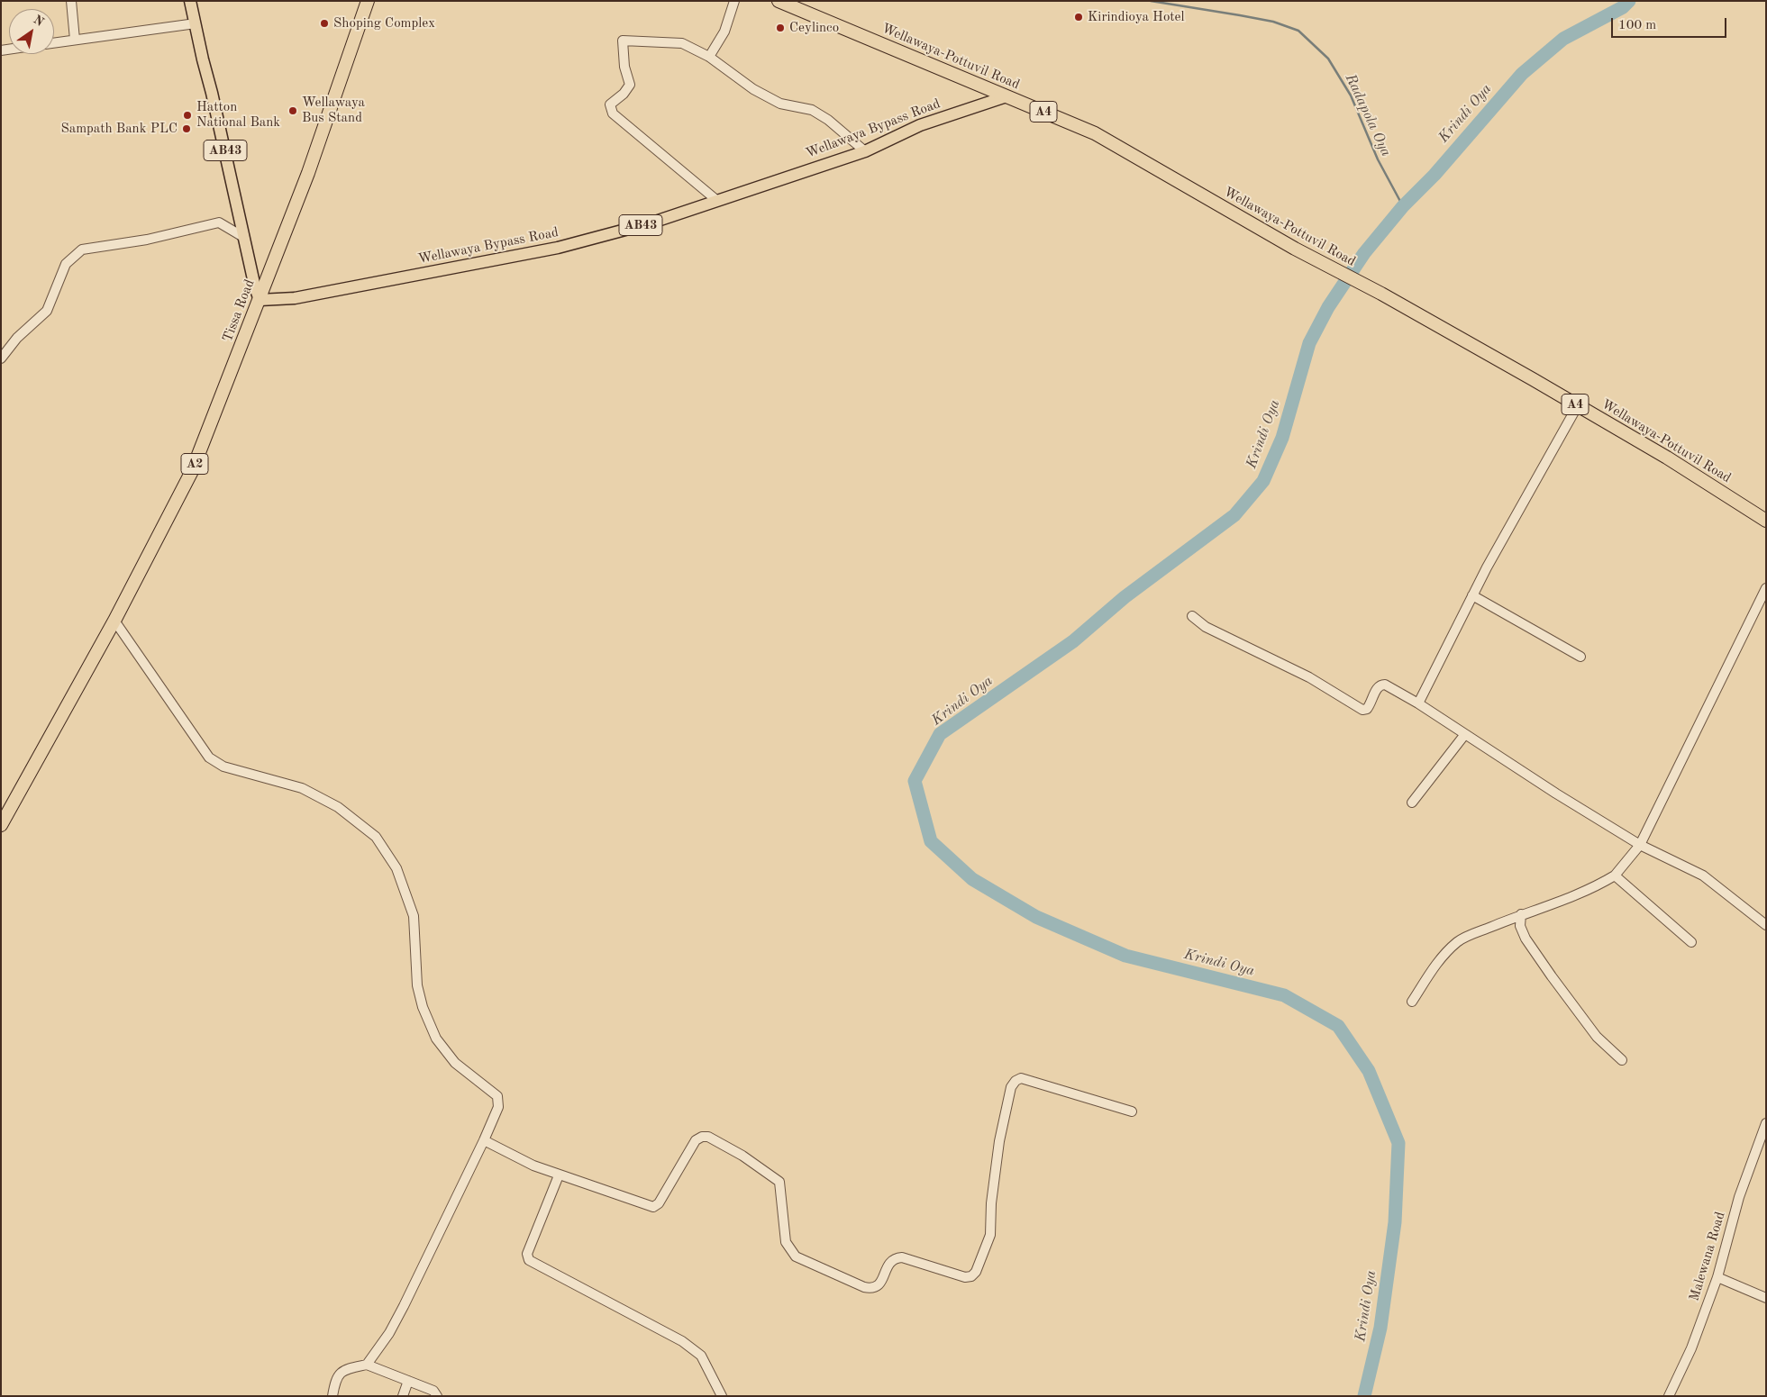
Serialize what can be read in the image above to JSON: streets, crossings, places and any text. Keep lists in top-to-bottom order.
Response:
{
  "streets": {
    "highway": [
      "Wellawaya-Pottuvil Road",
      "A4",
      "Tissa Road",
      "A2"
    ],
    "main road": ["Wellawaya Bypass Road", "AB43"],
    "street": ["Malewana Road"]
  },
  "crossings": [
    ["Wellawaya-Pottuvil Road", "Wellawaya Bypass Road"],
    ["Wellawaya Bypass Road", "AB43"],
    ["Wellawaya Bypass Road", "Tissa Road"],
    ["AB43", "Tissa Road"],
    ["Tissa Road", "A2"]
  ],
  "water": ["Krindi Oya", "Radapola Oya"],
  "places": [
    "Kirindioya Hotel",
    "Shoping Complex",
    "Ceylinco",
    "Wellawaya Bus Stand",
    "Hatton National Bank",
    "Sampath Bank PLC"
  ],
  "scale_bar": "100 m",
  "north": "top right"
}
